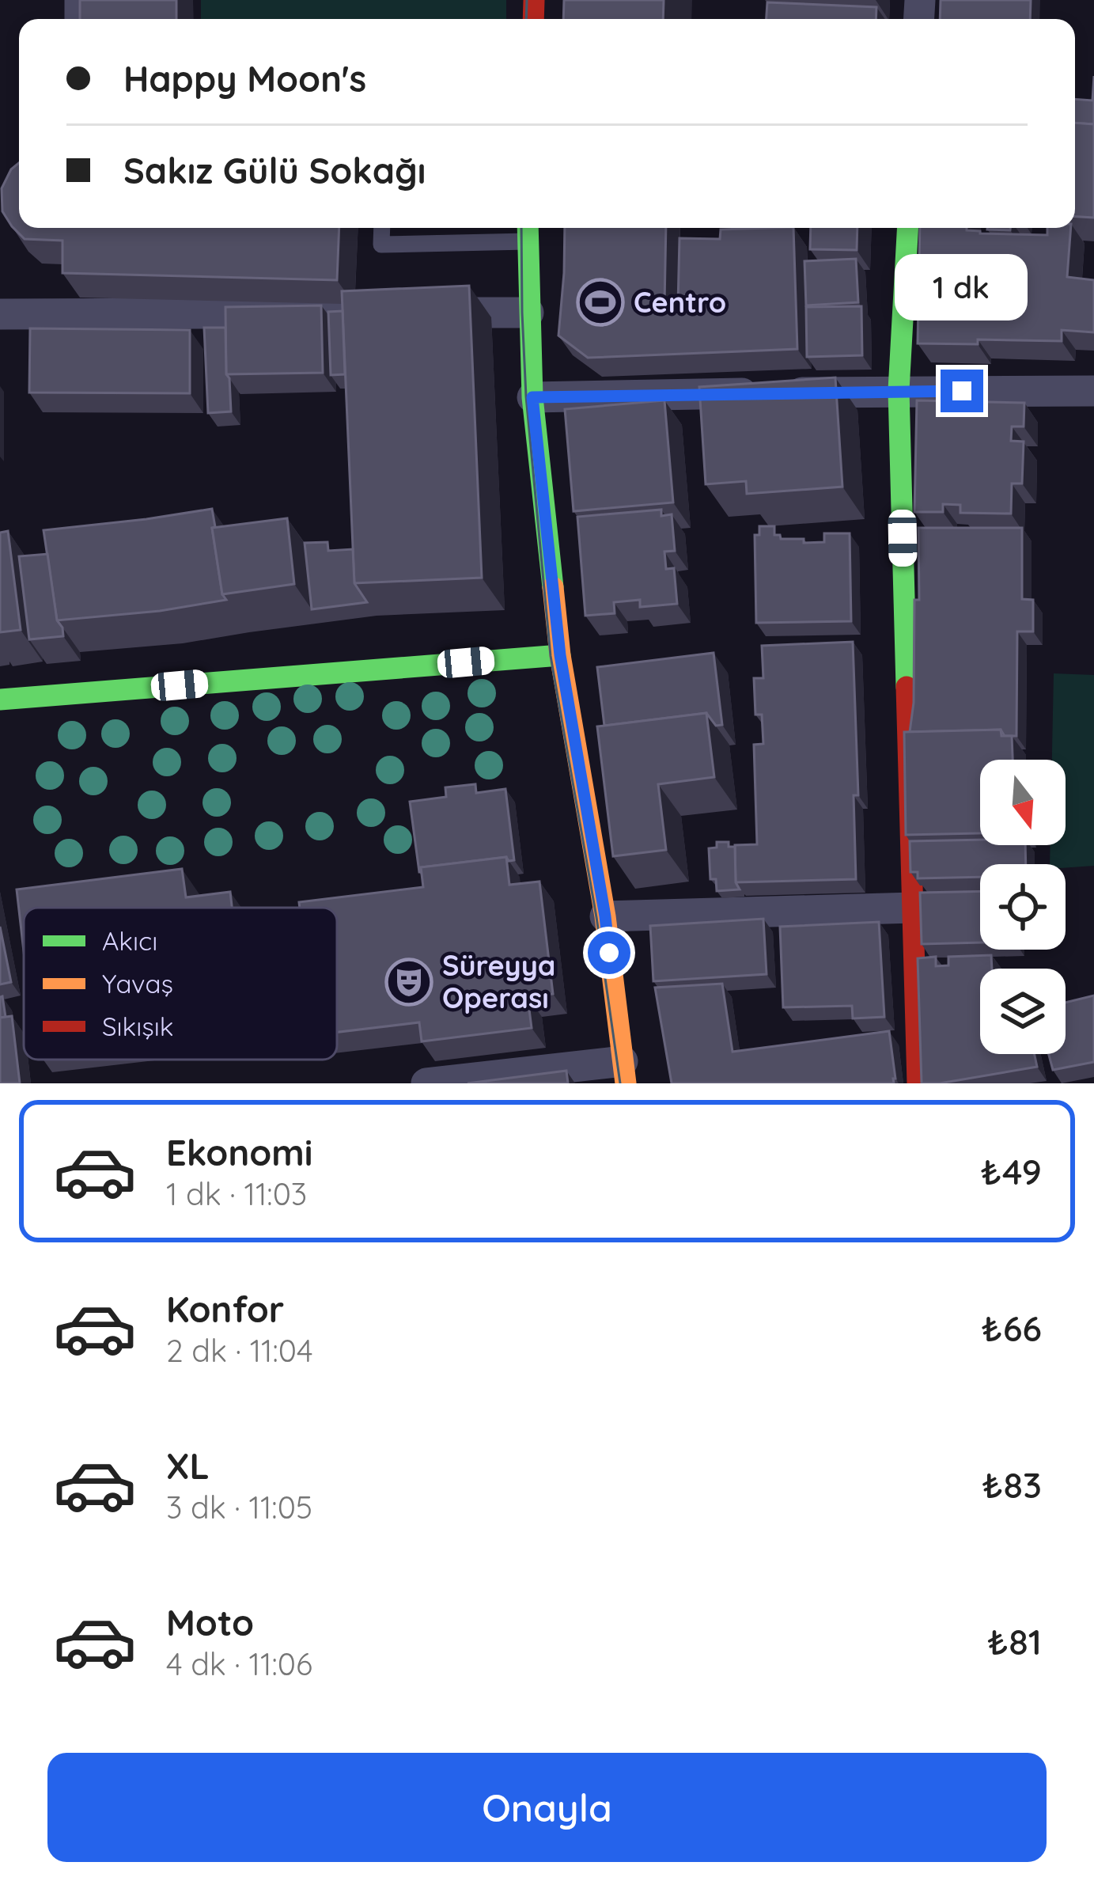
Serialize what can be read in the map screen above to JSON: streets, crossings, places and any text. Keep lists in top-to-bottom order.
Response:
{
  "places": {
    "sports": ["Centro"],
    "theatre": ["Süreyya Operası"]
  },
  "legend": ["Akıcı", "Yavaş", "Sıkışık"],
  "north": "bottom",
  "page": {
    "banner": ["Happy Moon's", "Sakız Gülü Sokağı"],
    "bubble": "1 dk",
    "list": [
      {
        "name": "Ekonomi",
        "note": "1 dk · 11:03",
        "value": "₺49"
      },
      {
        "name": "Konfor",
        "note": "2 dk · 11:04",
        "value": "₺66"
      },
      {
        "name": "XL",
        "note": "3 dk · 11:05",
        "value": "₺83"
      },
      {
        "name": "Moto",
        "note": "4 dk · 11:06",
        "value": "₺81"
      }
    ],
    "buttons": "Onayla"
  }
}
